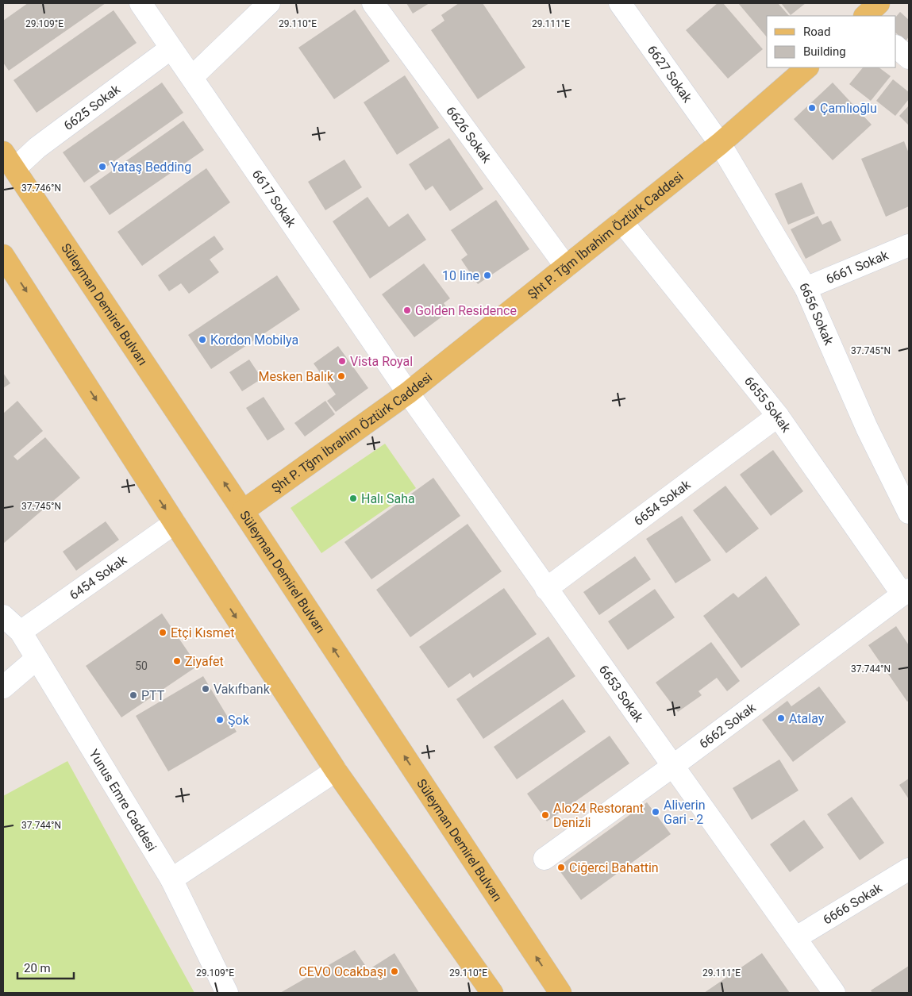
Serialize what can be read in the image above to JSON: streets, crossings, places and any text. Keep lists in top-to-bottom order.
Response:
{
  "streets": {
    "main road": ["Şht P. Tğm İbrahim Öztürk Caddesi", "Süleyman Demirel Bulvarı"],
    "street": [
      "6627 Sokak",
      "6625 Sokak",
      "6626 Sokak",
      "6617 Sokak",
      "6661 Sokak",
      "6656 Sokak",
      "6655 Sokak",
      "6654 Sokak",
      "6454 Sokak",
      "6653 Sokak",
      "6662 Sokak",
      "Yunus Emre Caddesi",
      "6666 Sokak"
    ]
  },
  "crossings": [
    ["6627 Sokak", "Şht P. Tğm İbrahim Öztürk Caddesi"],
    ["6627 Sokak", "6656 Sokak"],
    ["6625 Sokak", "6617 Sokak"],
    ["6625 Sokak", "Süleyman Demirel Bulvarı"],
    ["6626 Sokak", "Şht P. Tğm İbrahim Öztürk Caddesi"],
    ["6617 Sokak", "Şht P. Tğm İbrahim Öztürk Caddesi"],
    ["6617 Sokak", "6653 Sokak"],
    ["Şht P. Tğm İbrahim Öztürk Caddesi", "Süleyman Demirel Bulvarı"],
    ["Şht P. Tğm İbrahim Öztürk Caddesi", "6656 Sokak"],
    ["Şht P. Tğm İbrahim Öztürk Caddesi", "6655 Sokak"],
    ["Şht P. Tğm İbrahim Öztürk Caddesi", "6653 Sokak"],
    ["6661 Sokak", "6656 Sokak"],
    ["6655 Sokak", "6654 Sokak"],
    ["6655 Sokak", "6662 Sokak"],
    ["6654 Sokak", "6653 Sokak"],
    ["6454 Sokak", "Yunus Emre Caddesi"],
    ["6653 Sokak", "6662 Sokak"],
    ["6653 Sokak", "6666 Sokak"]
  ],
  "places": [
    "Çamlıoğlu",
    "Yataş Bedding",
    "10 line",
    "Golden Residence",
    "Kordon Mobilya",
    "Vista Royal",
    "Mesken Balık",
    "Halı Saha",
    "Etçi Kısmet",
    "Ziyafet",
    "Vakıfbank",
    "PTT",
    "Atalay",
    "Şok",
    "Aliverin Gari - 2",
    "Alo24 Restorant Denizli",
    "Ciğerci Bahattin",
    "CEVO Ocakbaşı"
  ],
  "house_numbers": ["50"],
  "legend": ["Road", "Building"],
  "scale_bar": "20 m",
  "coordinates": [
    "29.109°E",
    "29.110°E",
    "29.111°E",
    "37.746°N",
    "37.745°N",
    "37.744°N"
  ]
}
